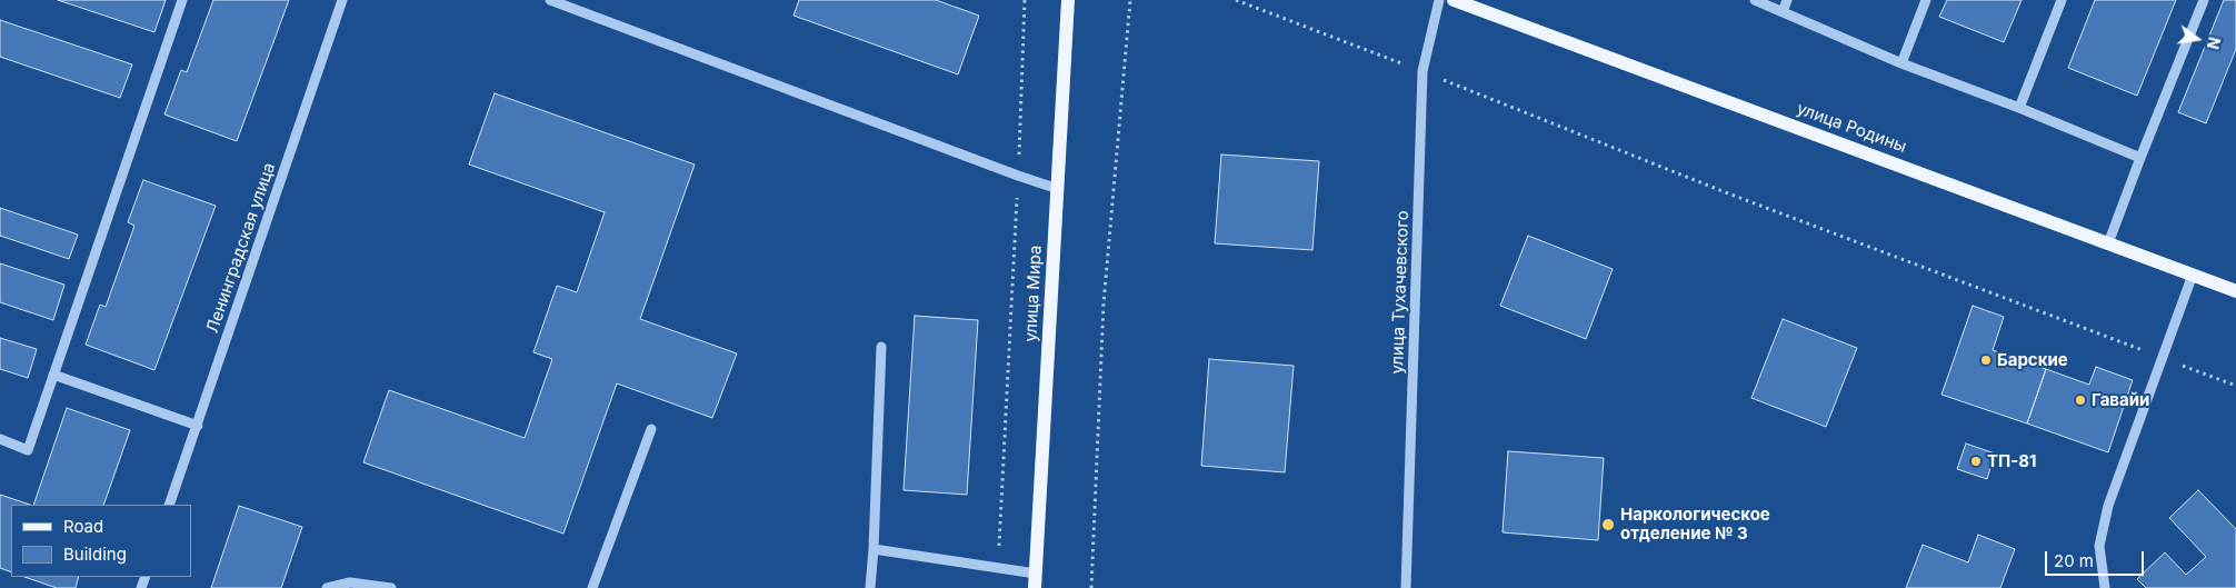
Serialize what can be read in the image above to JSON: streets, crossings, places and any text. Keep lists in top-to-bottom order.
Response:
{
  "streets": {
    "main road": ["улица Родины", "улица Мира"],
    "street": ["Ленинградская улица", "улица Тухачевского"]
  },
  "places": [
    "Барские",
    "Гавайи",
    "ТП-81",
    "Наркологическое отделение № 3"
  ],
  "legend": ["Road", "Building"],
  "scale_bar": "20 m",
  "north": "right"
}
